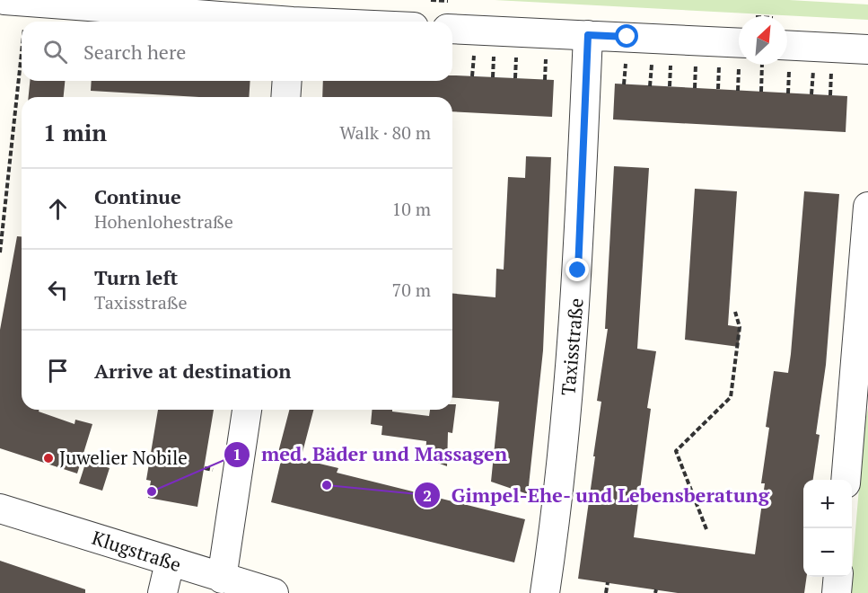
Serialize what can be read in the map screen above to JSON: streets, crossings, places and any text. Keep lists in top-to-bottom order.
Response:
{
  "streets": {
    "street": ["Taxisstraße", "Klugstraße"]
  },
  "places": ["Juwelier Nobile", "Gimpel-Ehe- und Lebensberatung", "med. Bäder und Massagen"],
  "north": "top right",
  "page": {
    "search": "Search here",
    "heading": ["1 min", "Walk · 80 m"],
    "list": [
      ["Continue", "Hohenlohestraße", "10 m"],
      ["Turn left", "Taxisstraße", "70 m"],
      "Arrive at destination"
    ],
    "map_buttons": ["+", "−"]
  }
}
